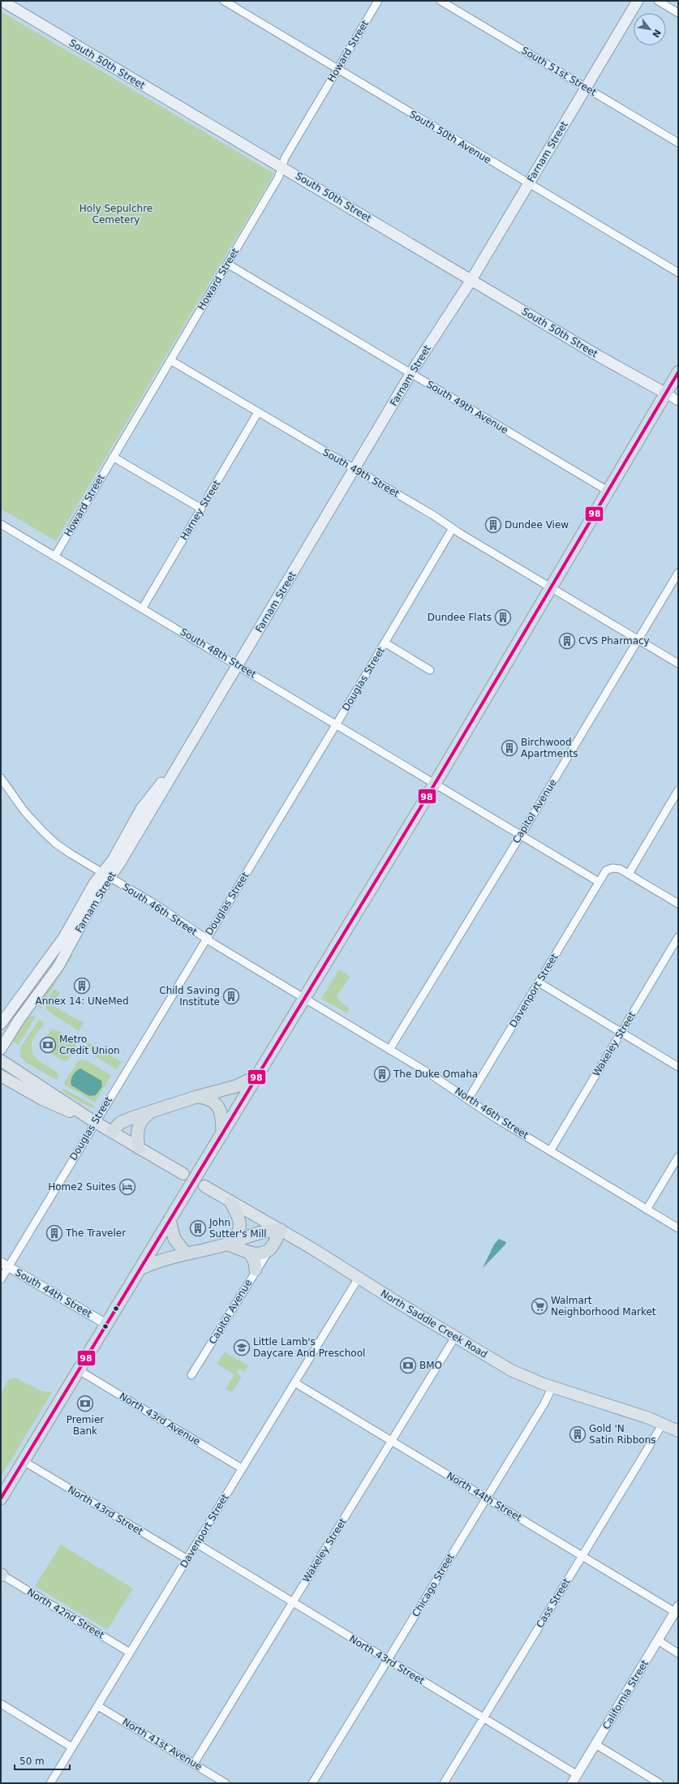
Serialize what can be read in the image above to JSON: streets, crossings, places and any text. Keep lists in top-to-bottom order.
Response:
{
  "streets": {
    "main road": ["South 50th Street", "Farnam Street", "North Saddle Creek Road"],
    "street": [
      "Howard Street",
      "South 51st Street",
      "South 50th Avenue",
      "South 49th Avenue",
      "South 49th Street",
      "Harney Street",
      "South 48th Street",
      "Douglas Street",
      "Capitol Avenue",
      "South 46th Street",
      "Davenport Street",
      "Wakeley Street",
      "North 46th Street",
      "South 44th Street",
      "North 43rd Avenue",
      "North 44th Street",
      "North 43rd Street",
      "Chicago Street",
      "Cass Street",
      "North 42nd Street",
      "California Street",
      "North 41st Avenue"
    ]
  },
  "crossings": [
    ["Howard Street", "South 50th Street"],
    ["Howard Street", "South 50th Avenue"],
    ["Howard Street", "South 49th Avenue"],
    ["Howard Street", "South 49th Street"],
    ["Howard Street", "South 48th Street"],
    ["South 50th Street", "Farnam Street"],
    ["South 51st Street", "Farnam Street"],
    ["South 50th Avenue", "Farnam Street"],
    ["Farnam Street", "South 49th Avenue"],
    ["Farnam Street", "South 49th Street"],
    ["Farnam Street", "South 48th Street"],
    ["Farnam Street", "South 46th Street"],
    ["South 49th Street", "Harney Street"],
    ["South 49th Street", "Douglas Street"],
    ["South 49th Street", "Capitol Avenue"],
    ["Harney Street", "South 48th Street"],
    ["South 48th Street", "Douglas Street"],
    ["South 48th Street", "Capitol Avenue"],
    ["South 48th Street", "Davenport Street"],
    ["Douglas Street", "South 46th Street"],
    ["Douglas Street", "South 44th Street"],
    ["Capitol Avenue", "North 46th Street"],
    ["South 46th Street", "North 46th Street"],
    ["Davenport Street", "North 46th Street"],
    ["Davenport Street", "North Saddle Creek Road"],
    ["Davenport Street", "North 43rd Avenue"],
    ["Davenport Street", "North 44th Street"],
    ["Davenport Street", "North 43rd Street"],
    ["Davenport Street", "North 42nd Street"],
    ["Davenport Street", "North 41st Avenue"],
    ["Wakeley Street", "North 46th Street"],
    ["Wakeley Street", "North Saddle Creek Road"],
    ["Wakeley Street", "North 44th Street"],
    ["Wakeley Street", "North 43rd Street"],
    ["Wakeley Street", "North 41st Avenue"],
    ["North Saddle Creek Road", "Chicago Street"],
    ["North Saddle Creek Road", "Cass Street"],
    ["North 44th Street", "Chicago Street"],
    ["North 44th Street", "Cass Street"],
    ["North 44th Street", "California Street"],
    ["North 43rd Street", "Chicago Street"],
    ["North 43rd Street", "Cass Street"],
    ["North 43rd Street", "California Street"]
  ],
  "parks": ["Holy Sepulchre Cemetery"],
  "places": {
    "building": [
      "Dundee View",
      "Dundee Flats",
      "CVS Pharmacy",
      "Birchwood Apartments",
      "Annex 14: UNeMed",
      "Child Saving Institute",
      "The Duke Omaha",
      "John Sutter's Mill",
      "The Traveler",
      "Gold 'N Satin Ribbons"
    ],
    "bank": ["Metro Credit Union", "BMO", "Premier Bank"],
    "hotel": ["Home2 Suites"],
    "supermarket": ["Walmart Neighborhood Market"],
    "school or university": ["Little Lamb's Daycare And Preschool"]
  },
  "lines": ["transit line 98"],
  "scale_bar": "50 m",
  "north": "bottom right"
}
